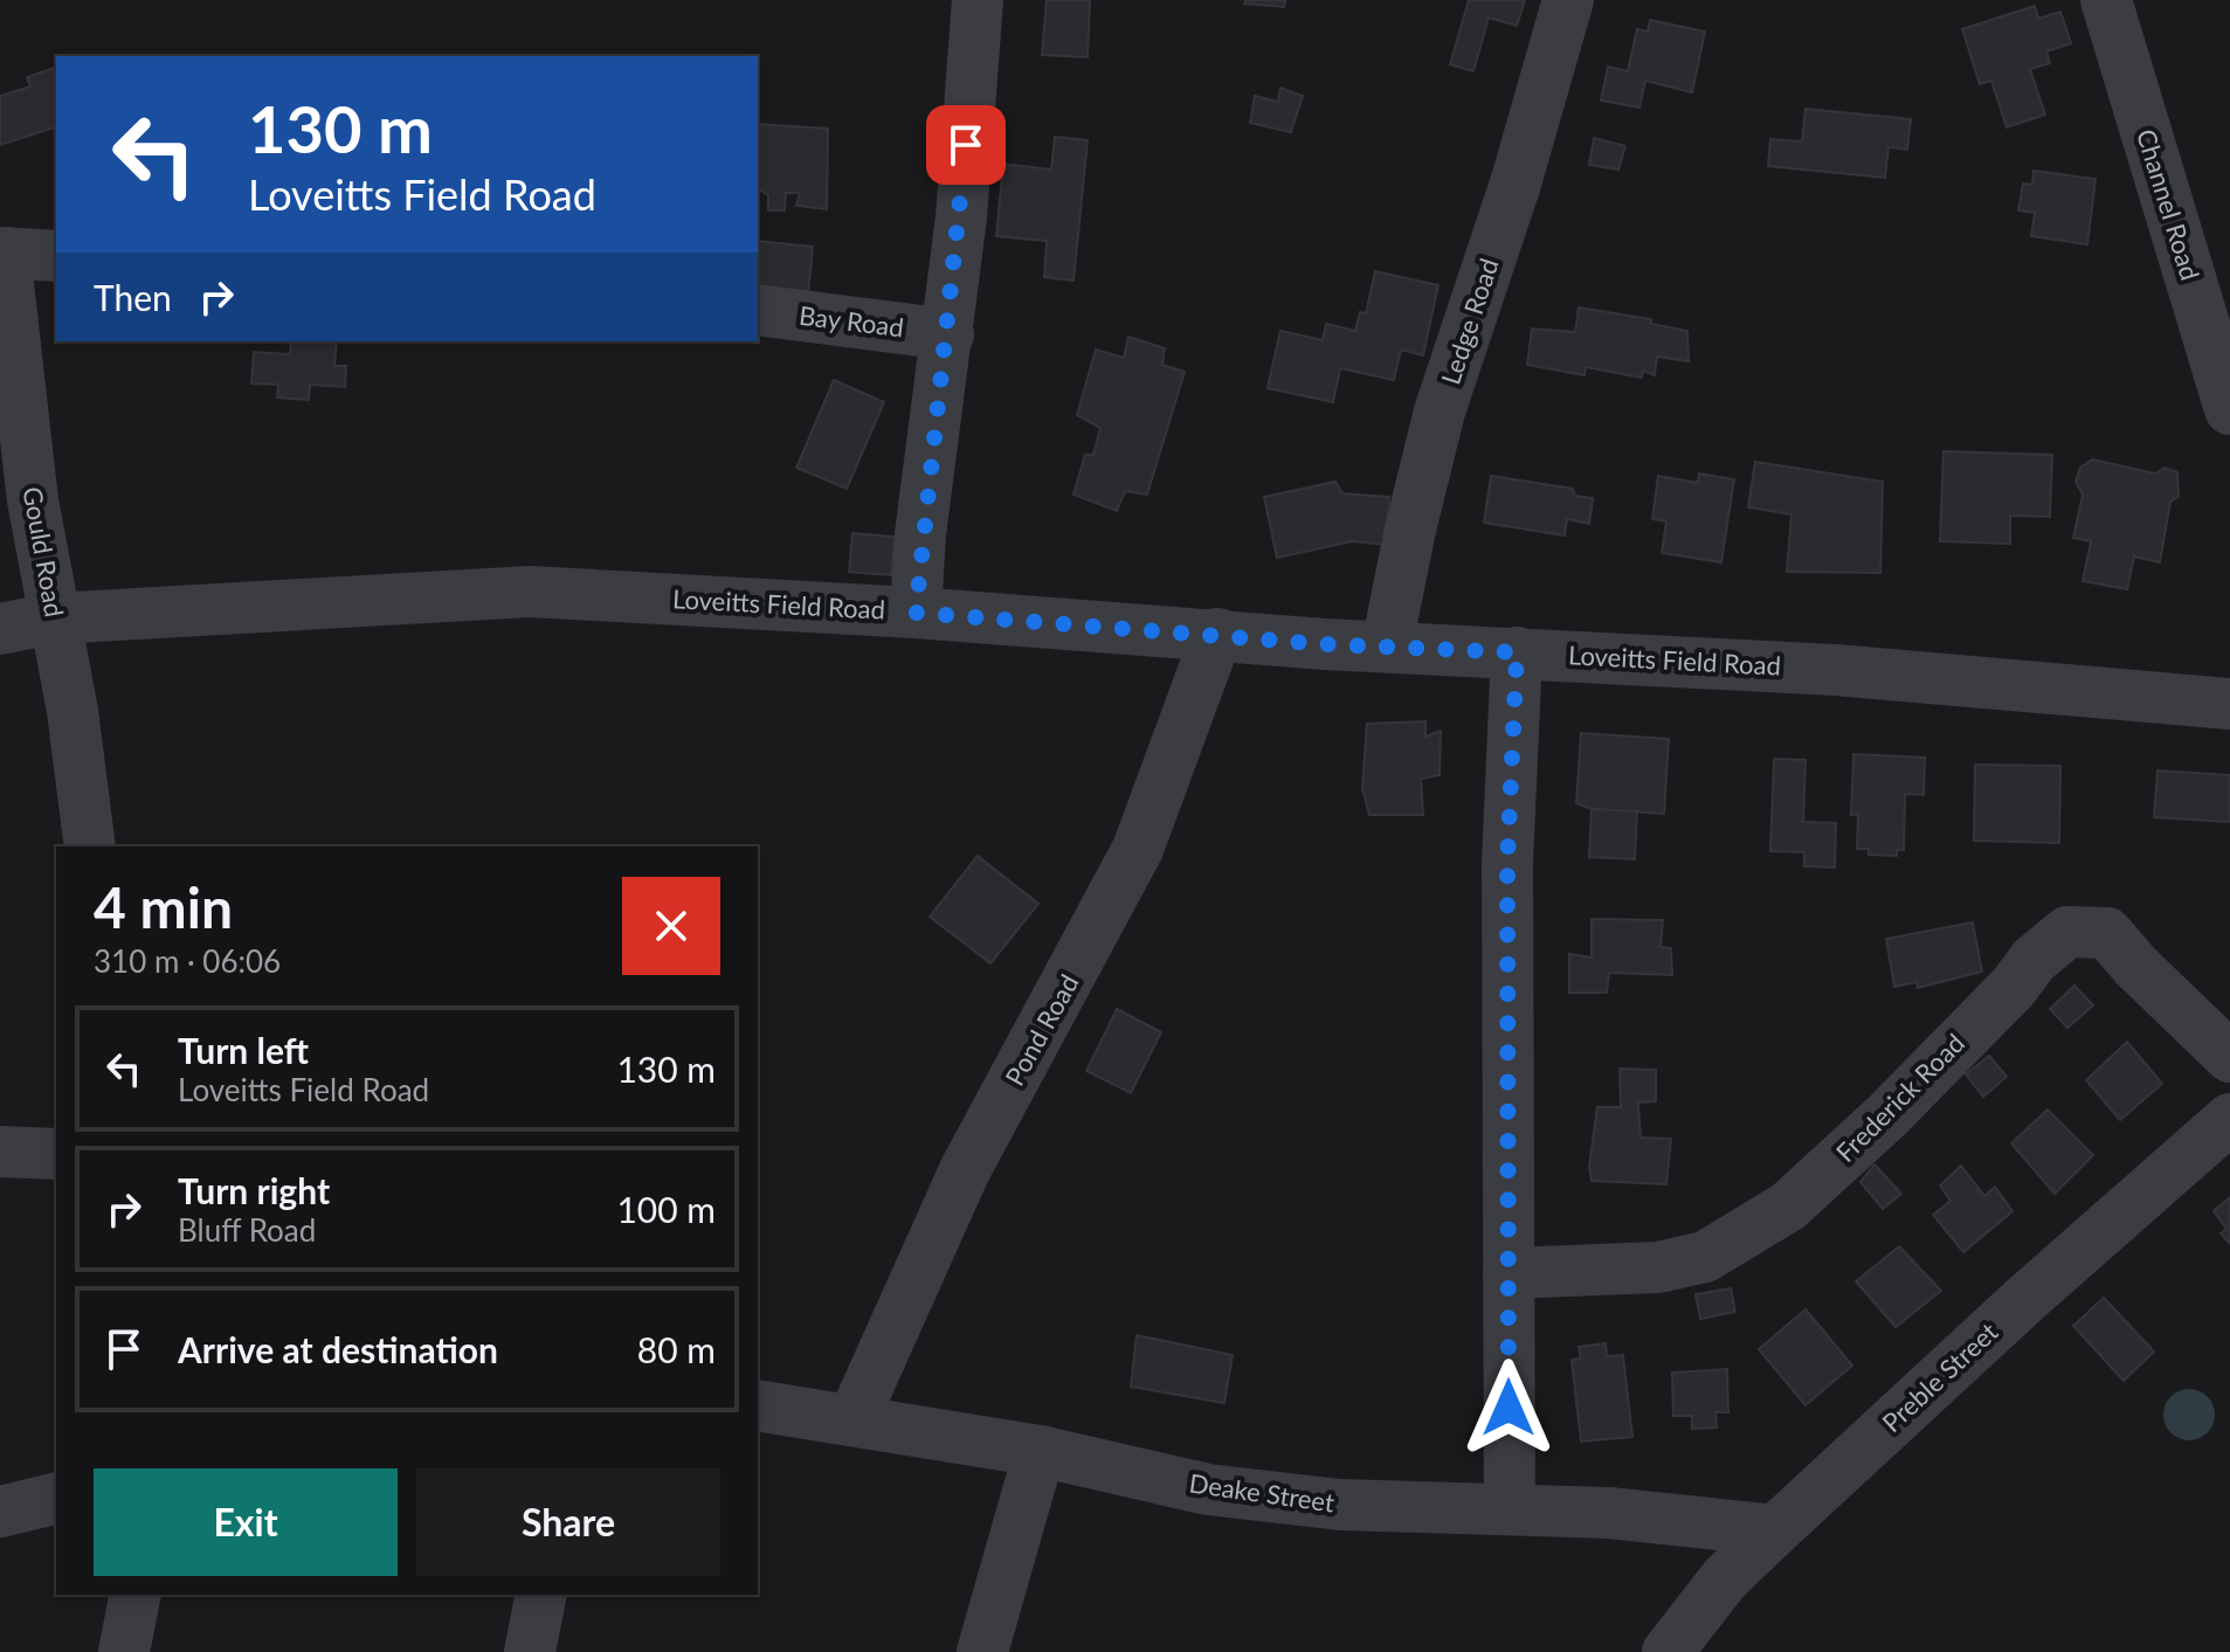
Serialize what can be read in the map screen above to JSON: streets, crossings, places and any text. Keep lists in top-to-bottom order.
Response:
{
  "streets": {
    "street": [
      "Channel Road",
      "Bay Road",
      "Ledge Road",
      "Gould Road",
      "Loveitts Field Road",
      "Pond Road",
      "Frederick Road",
      "Preble Street",
      "Deake Street"
    ]
  },
  "crossings": [
    ["Ledge Road", "Loveitts Field Road"],
    ["Gould Road", "Loveitts Field Road"],
    ["Loveitts Field Road", "Pond Road"],
    ["Pond Road", "Deake Street"],
    ["Preble Street", "Deake Street"]
  ],
  "page": {
    "turn": ["130 m", "Loveitts Field Road"],
    "then": "Then",
    "heading": ["4 min", "310 m · 06:06"],
    "list": [
      {
        "name": "Turn left",
        "note": "Loveitts Field Road",
        "value": "130 m"
      },
      {
        "name": "Turn right",
        "note": "Bluff Road",
        "value": "100 m"
      },
      {
        "name": "Arrive at destination",
        "value": "80 m"
      }
    ],
    "buttons": ["Exit", "Share"]
  }
}
